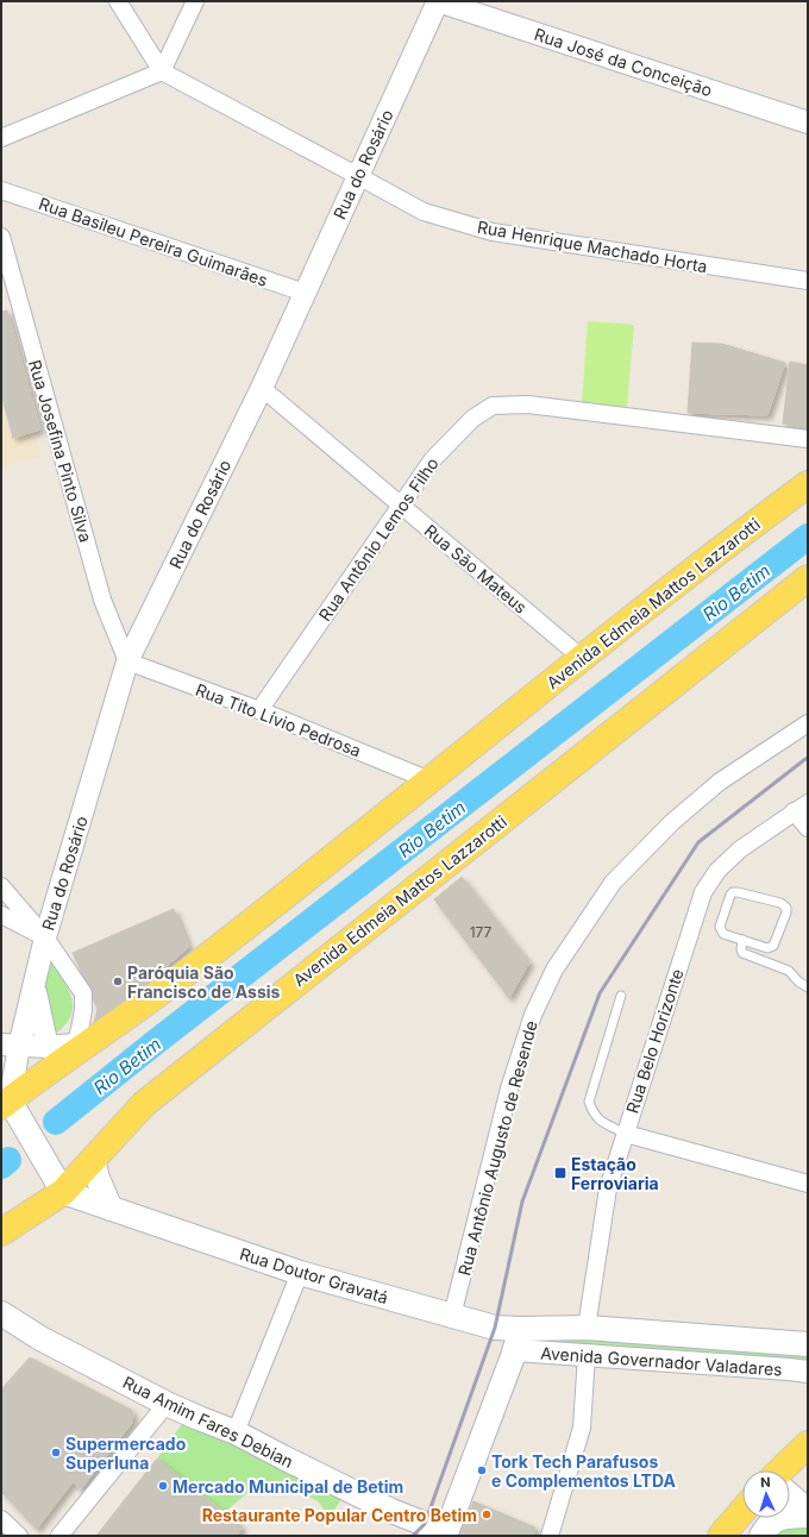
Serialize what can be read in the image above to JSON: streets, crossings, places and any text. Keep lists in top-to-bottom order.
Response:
{
  "streets": {
    "main road": [
      "Avenida Edmeia Mattos Lazzarotti",
      "Rua Doutor Gravatá",
      "Avenida Governador Valadares",
      "Rua Amim Fares Debian"
    ],
    "street": [
      "Rua José da Conceição",
      "Rua do Rosário",
      "Rua Basileu Pereira Guimarães",
      "Rua Henrique Machado Horta",
      "Rua Josefina Pinto Silva",
      "Rua Antônio Lemos Filho",
      "Rua São Mateus",
      "Rua Tito Lívio Pedrosa",
      "Rua Belo Horizonte",
      "Rua Antônio Augusto de Resende"
    ]
  },
  "crossings": [
    ["Rua José da Conceição", "Rua do Rosário"],
    ["Rua do Rosário", "Rua Basileu Pereira Guimarães"],
    ["Rua do Rosário", "Rua Henrique Machado Horta"],
    ["Rua do Rosário", "Rua Josefina Pinto Silva"],
    ["Rua do Rosário", "Rua São Mateus"],
    ["Rua do Rosário", "Avenida Edmeia Mattos Lazzarotti"],
    ["Rua do Rosário", "Rua Tito Lívio Pedrosa"],
    ["Rua Josefina Pinto Silva", "Rua Tito Lívio Pedrosa"],
    ["Rua Antônio Lemos Filho", "Rua São Mateus"],
    ["Rua Antônio Lemos Filho", "Rua Tito Lívio Pedrosa"],
    ["Rua São Mateus", "Avenida Edmeia Mattos Lazzarotti"],
    ["Avenida Edmeia Mattos Lazzarotti", "Rua Tito Lívio Pedrosa"],
    ["Avenida Edmeia Mattos Lazzarotti", "Rua Doutor Gravatá"],
    ["Rua Belo Horizonte", "Avenida Governador Valadares"],
    ["Rua Antônio Augusto de Resende", "Rua Doutor Gravatá"],
    ["Rua Doutor Gravatá", "Avenida Governador Valadares"]
  ],
  "water": ["Rio Betim"],
  "places": {
    "other": [
      "Paróquia São Francisco de Assis",
      "Supermercado Superluna",
      "Tork Tech Parafusos e Complementos LTDA",
      "Mercado Municipal de Betim",
      "Restaurante Popular Centro Betim"
    ],
    "transit": ["Estação Ferroviaria"]
  },
  "house_numbers": ["177"],
  "north": "top"
}
